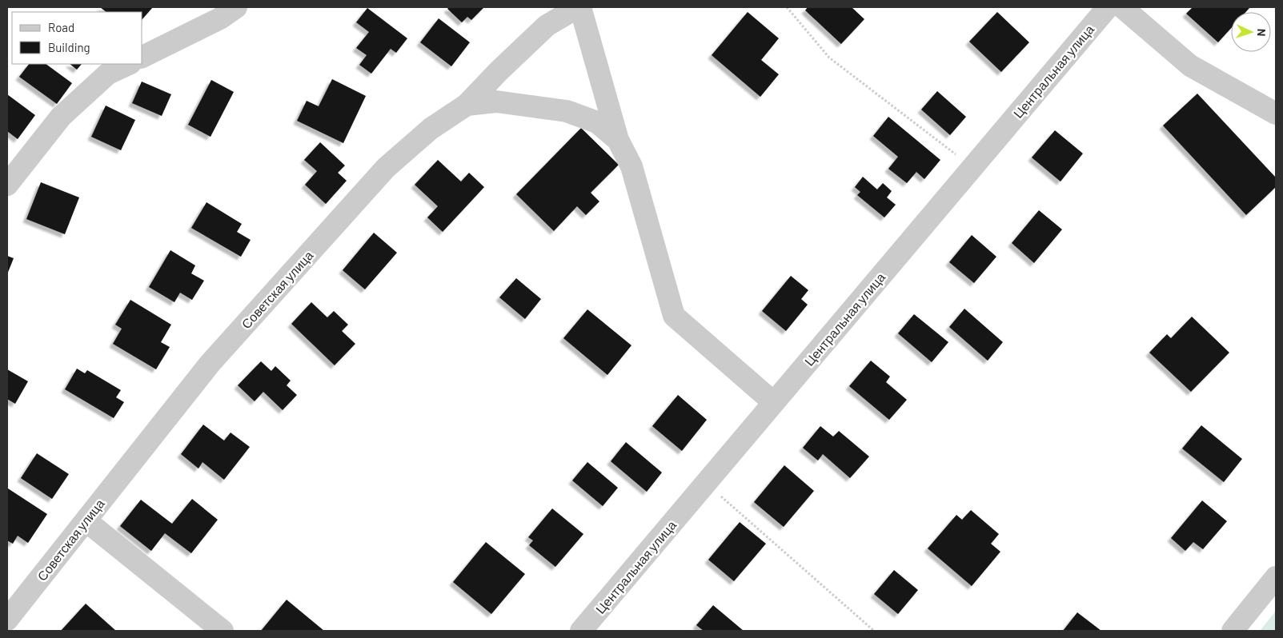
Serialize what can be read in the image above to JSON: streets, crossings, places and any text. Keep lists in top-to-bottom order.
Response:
{
  "streets": {
    "street": ["Центральная улица", "Советская улица"]
  },
  "legend": ["Road", "Building"],
  "north": "right"
}
